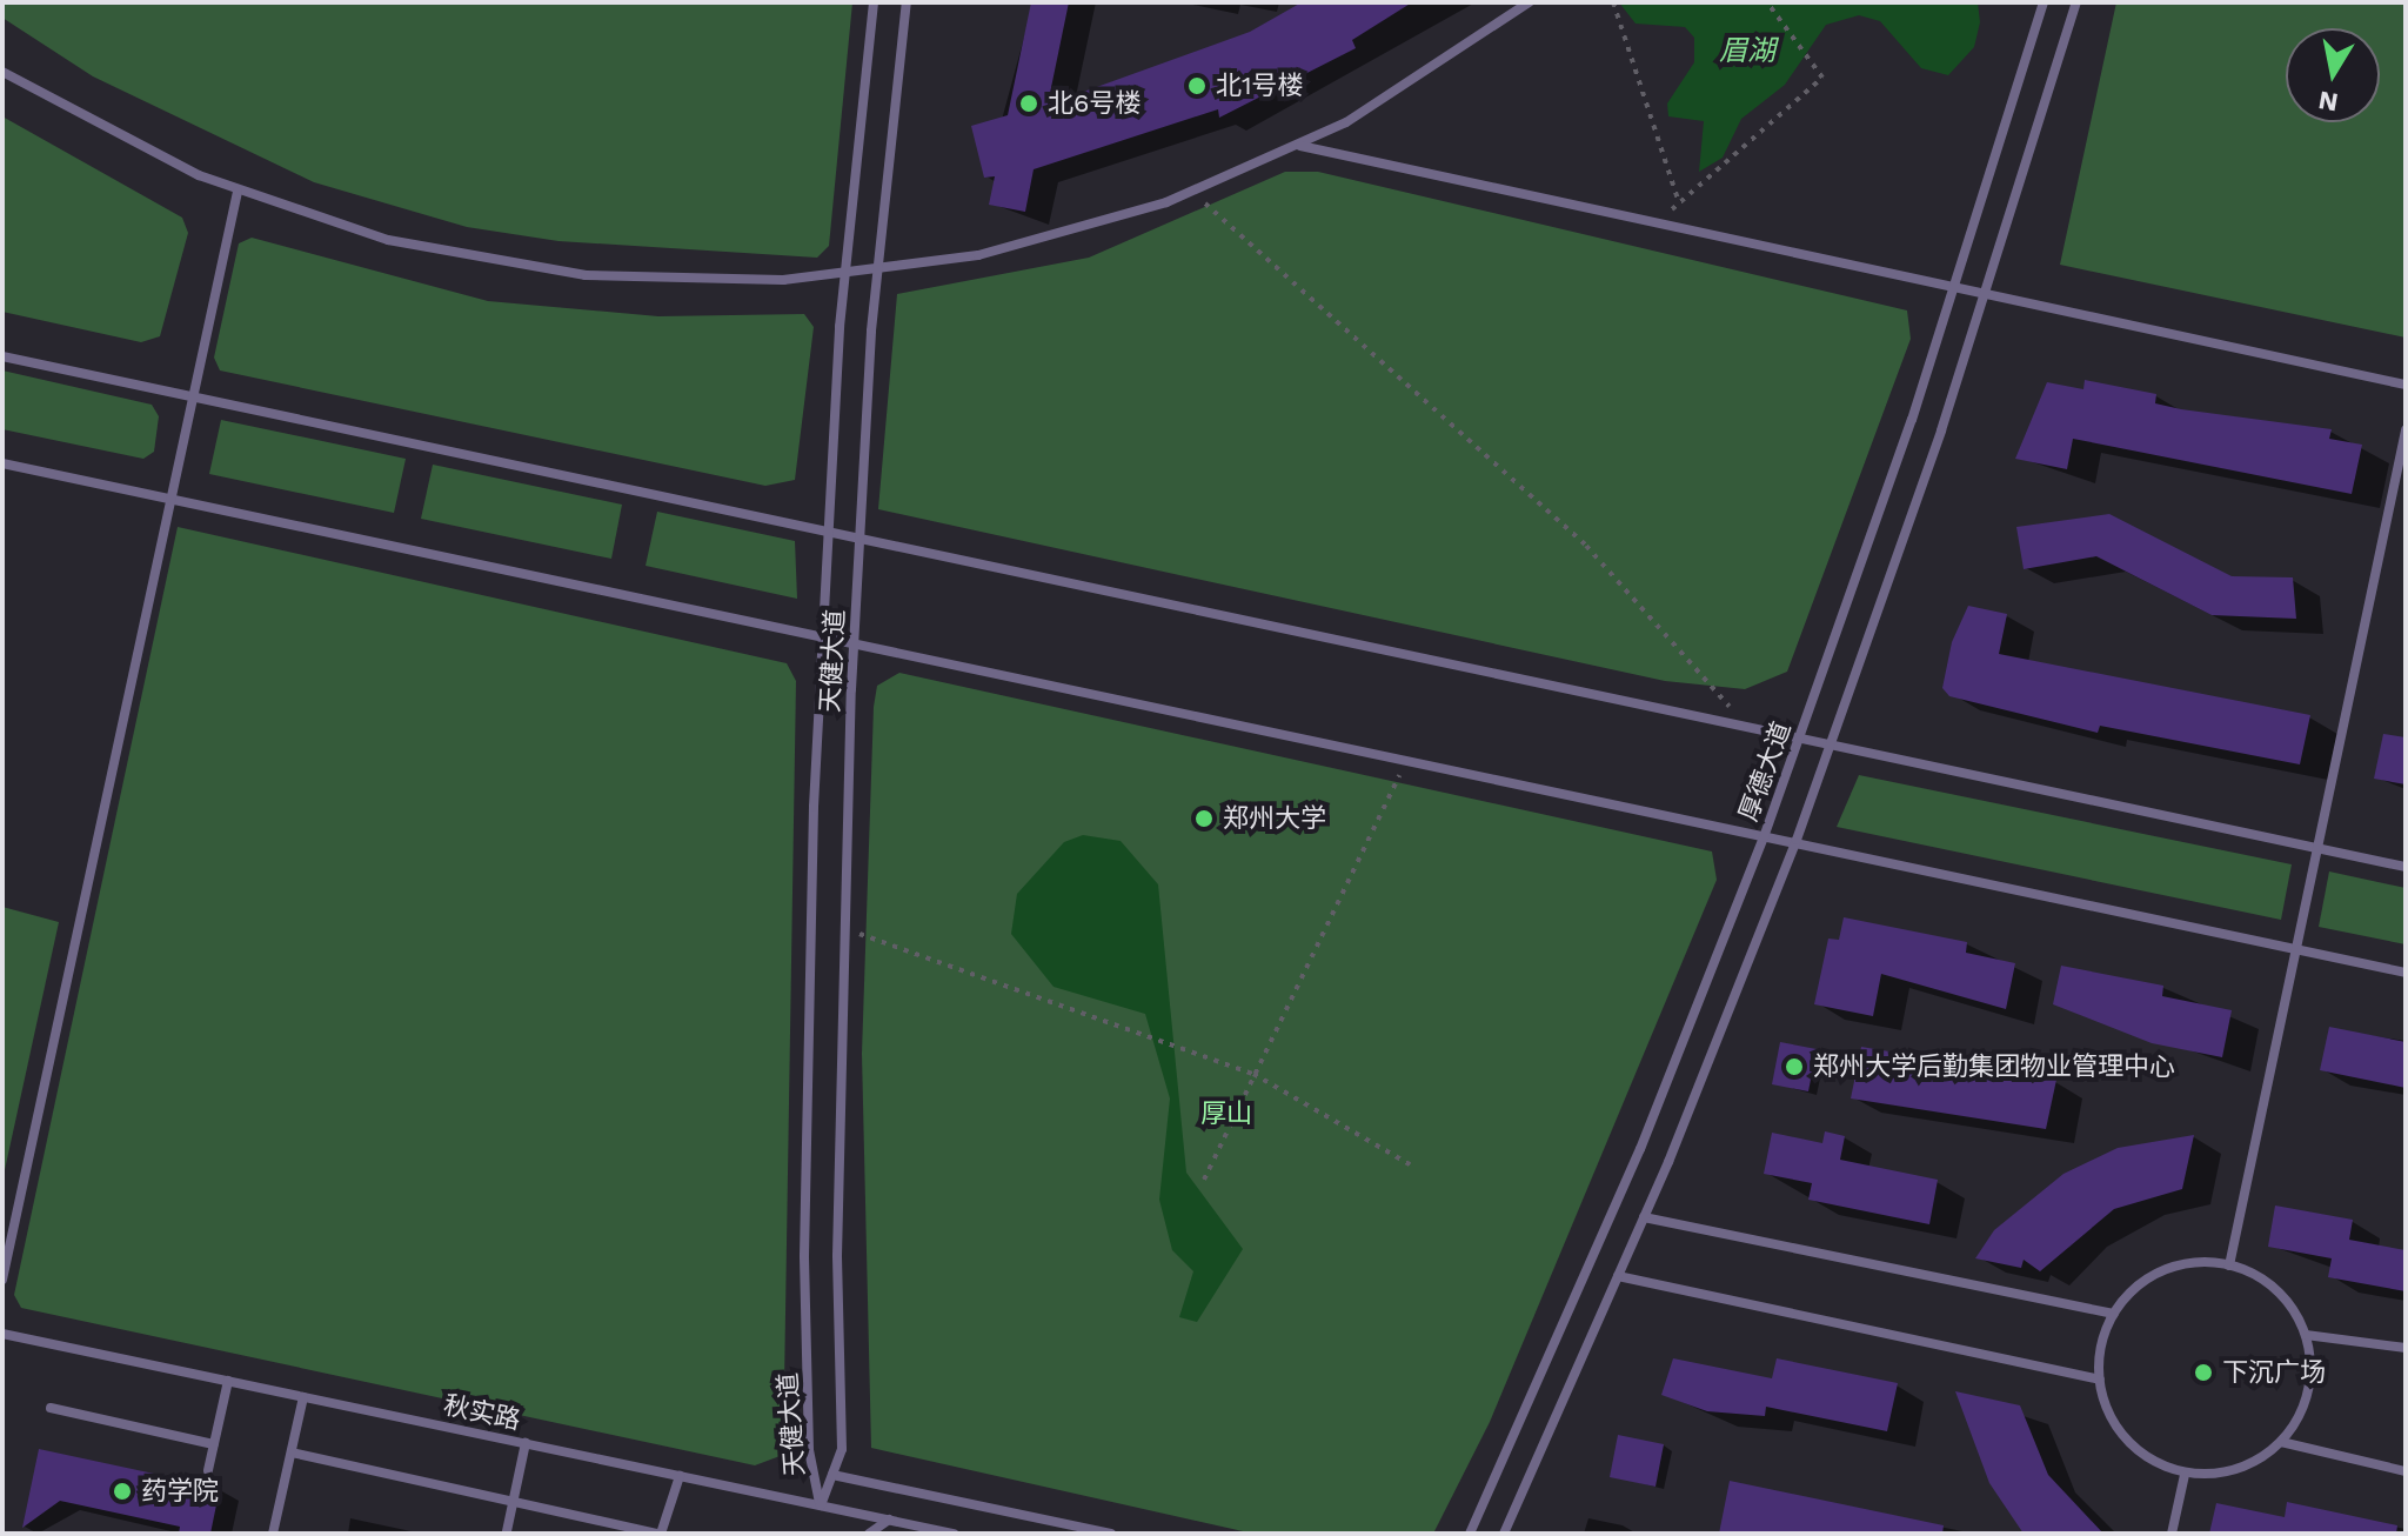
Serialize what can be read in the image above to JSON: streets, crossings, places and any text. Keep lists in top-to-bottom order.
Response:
{
  "streets": {
    "lane": ["天健大道", "厚德大道", "秋实路"]
  },
  "crossings": [
    ["天健大道", "秋实路"]
  ],
  "water": ["眉湖"],
  "parks": ["厚山"],
  "places": [
    "北1号楼",
    "北6号楼",
    "郑州大学",
    "郑州大学后勤集团物业管理中心",
    "下沉广场",
    "药学院"
  ],
  "north": "bottom"
}
